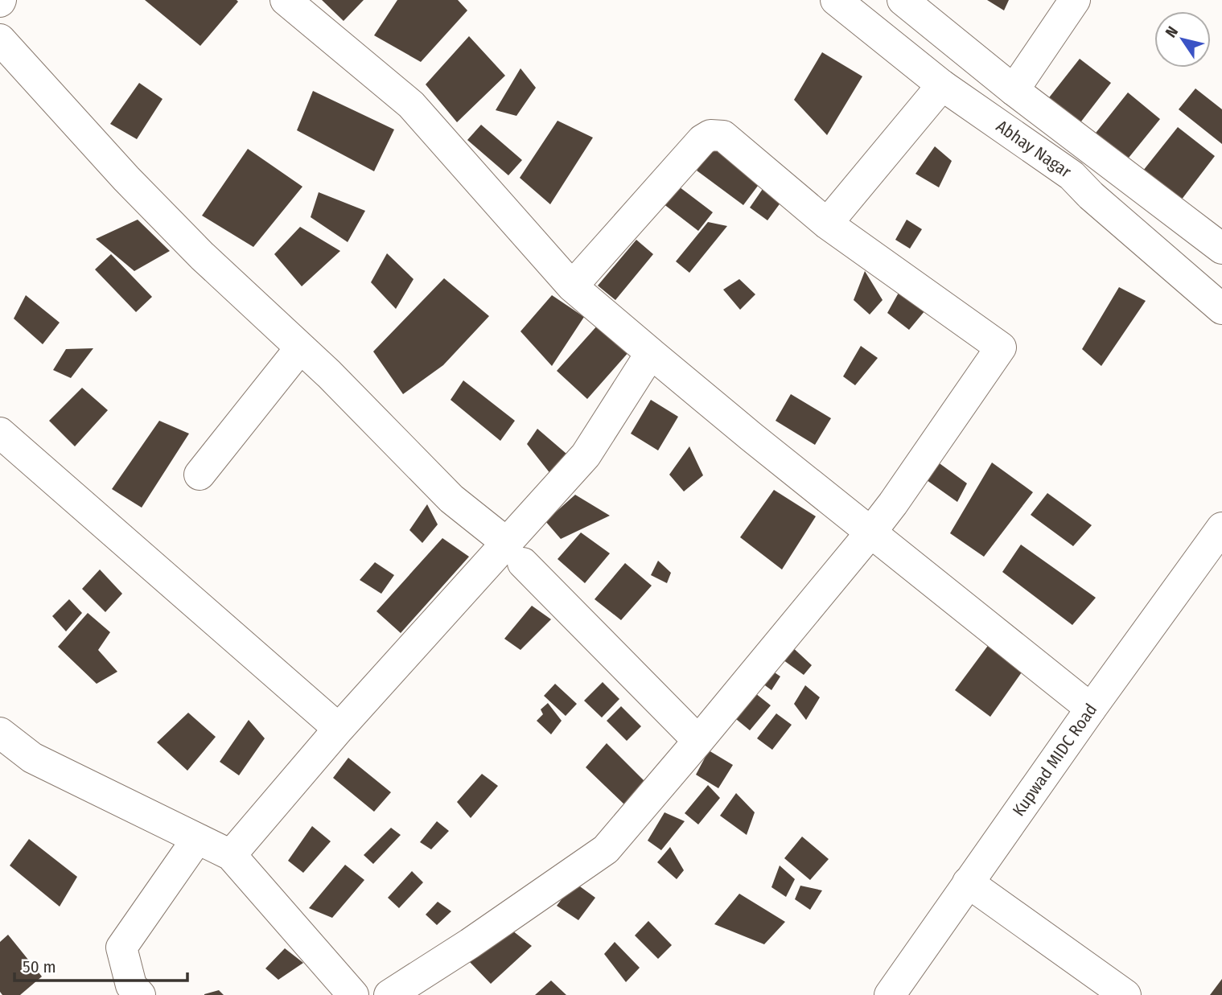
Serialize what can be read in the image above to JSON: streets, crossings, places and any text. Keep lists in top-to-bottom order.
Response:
{
  "streets": {
    "street": ["Abhay Nagar", "Kupwad MIDC Road"]
  },
  "scale_bar": "50 m",
  "north": "top left"
}
